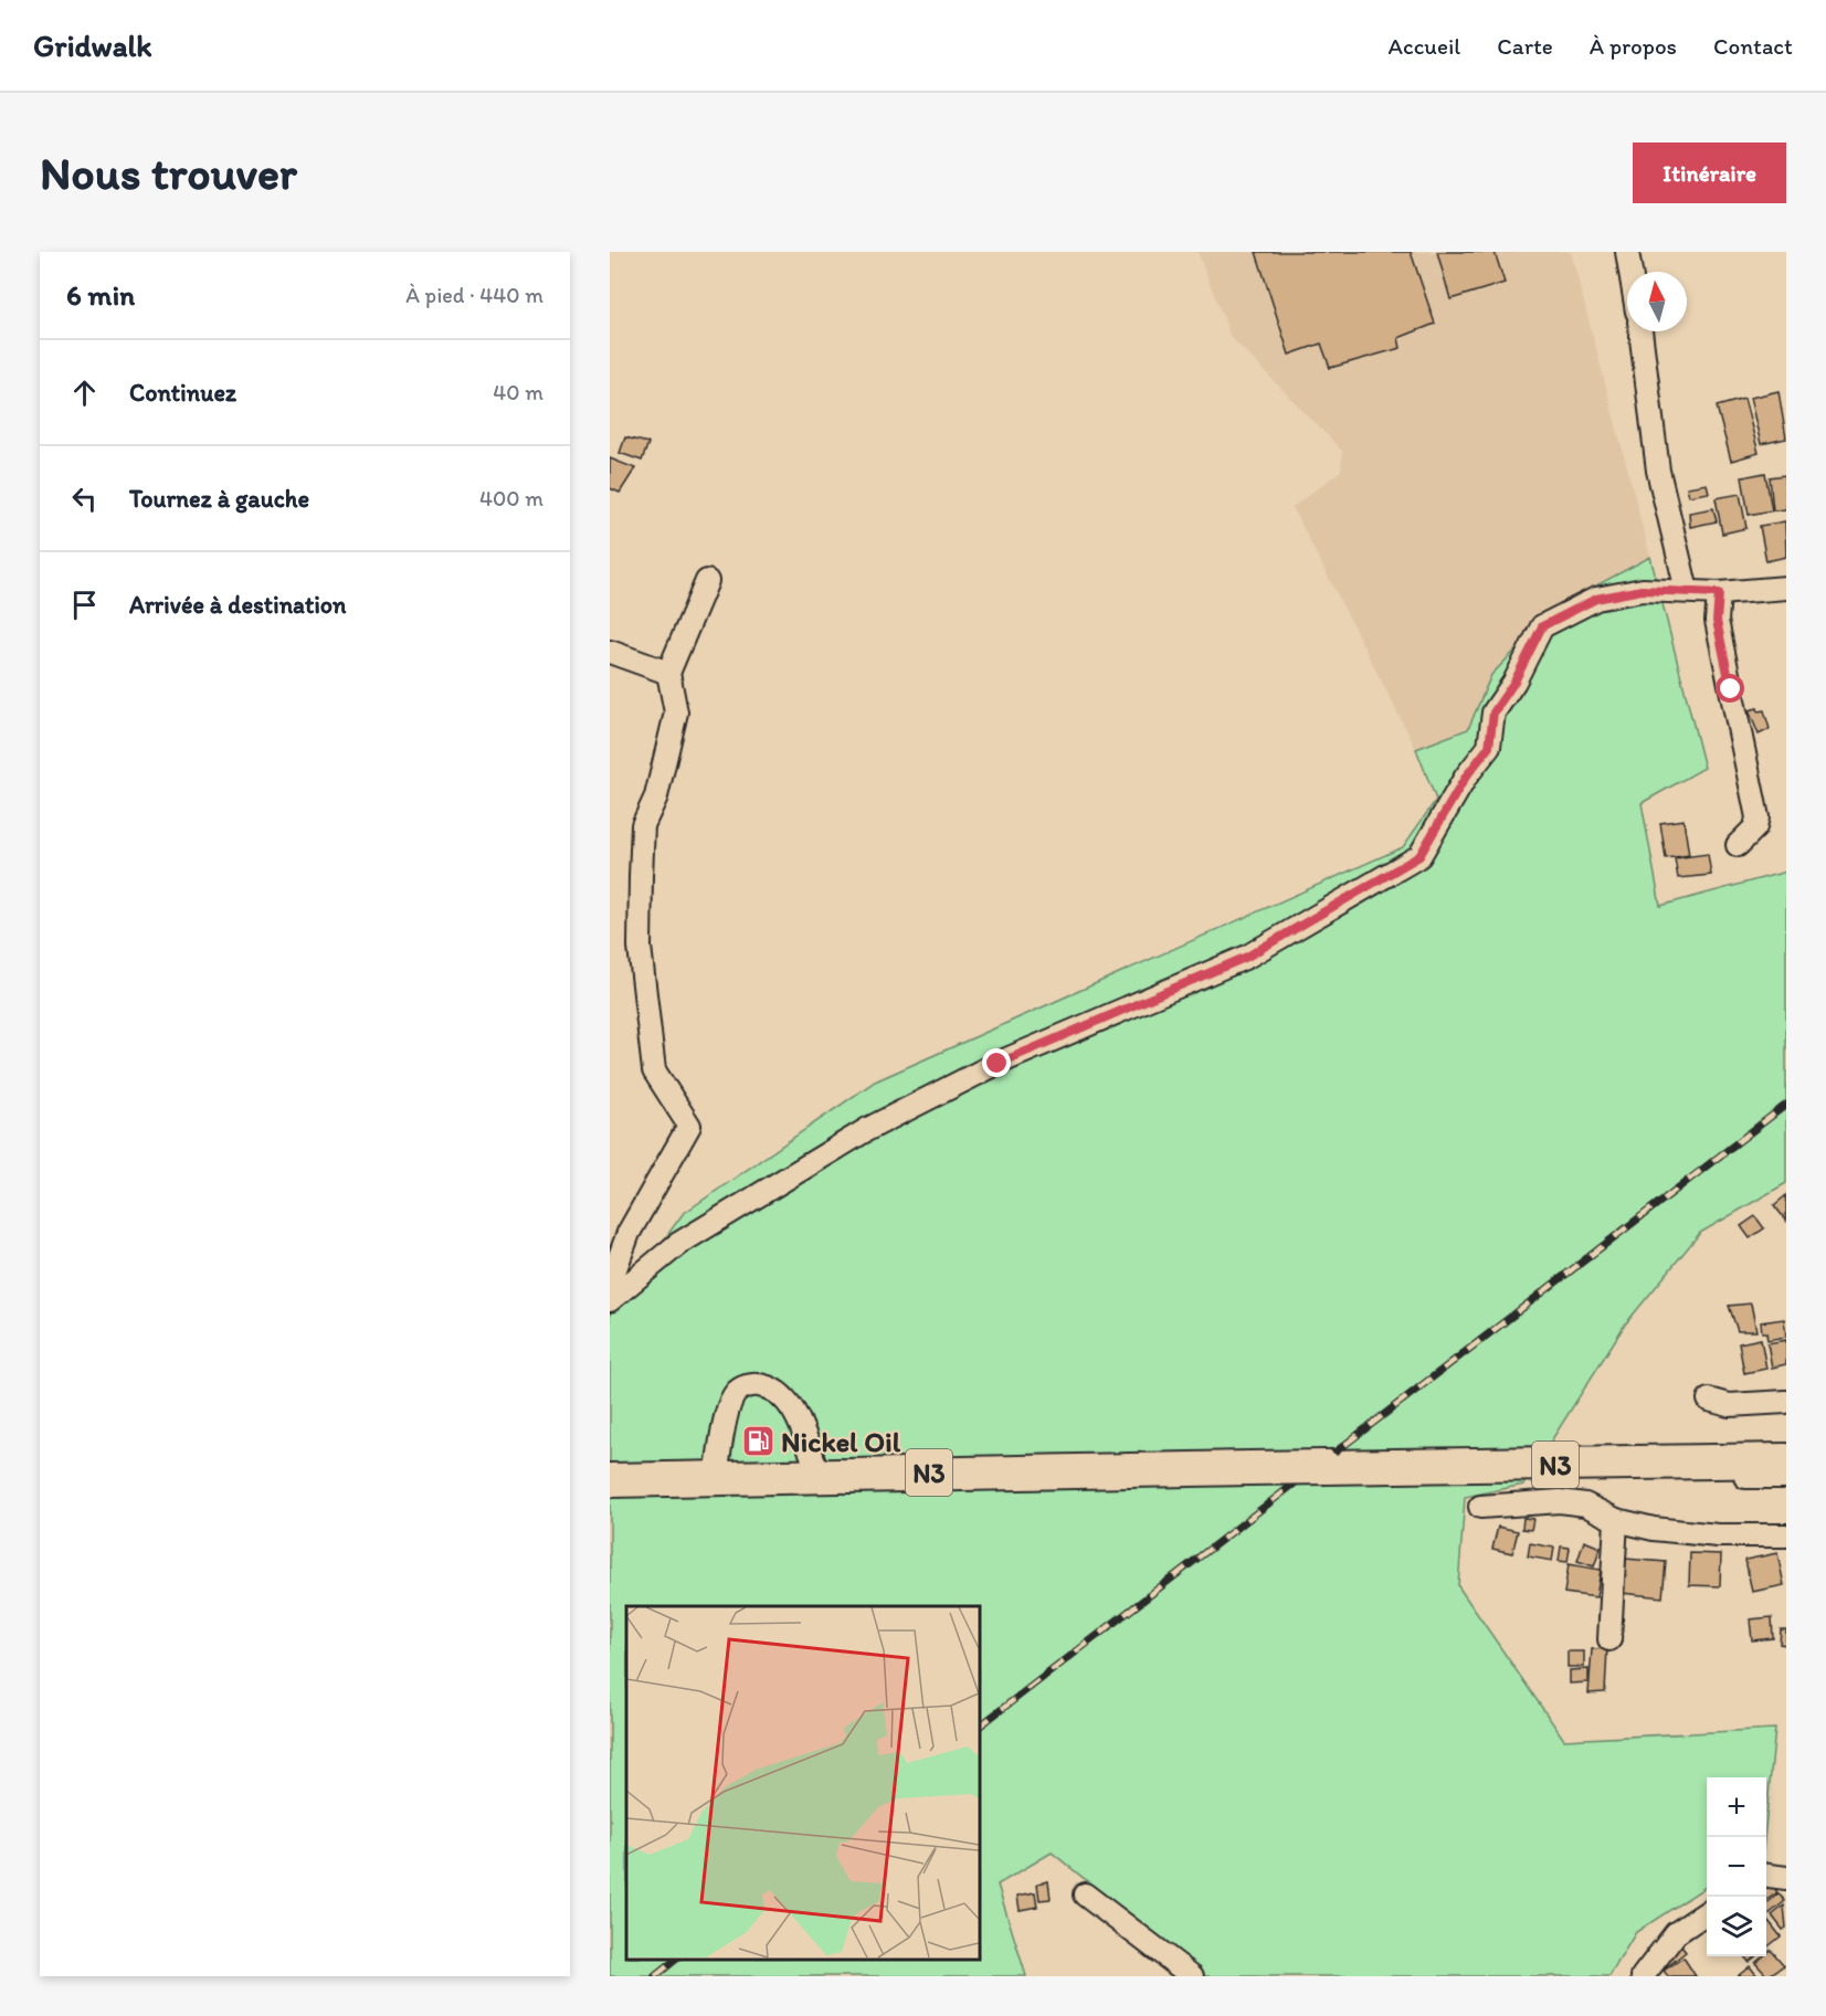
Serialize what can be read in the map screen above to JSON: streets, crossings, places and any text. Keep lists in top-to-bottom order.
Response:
{
  "streets": {
    "highway": ["N3"]
  },
  "places": {
    "fuel station": ["Nickel Oil"]
  },
  "north": "top",
  "page": {
    "header": "Gridwalk",
    "nav": [
      "Accueil",
      "Carte",
      "À propos",
      "Contact"
    ],
    "buttons": "Itinéraire",
    "title": "Nous trouver",
    "heading": ["6 min", "À pied · 440 m"],
    "list": [
      ["Continuez", "40 m"],
      ["Tournez à gauche", "400 m"],
      "Arrivée à destination"
    ],
    "map_buttons": ["+", "−"]
  }
}
